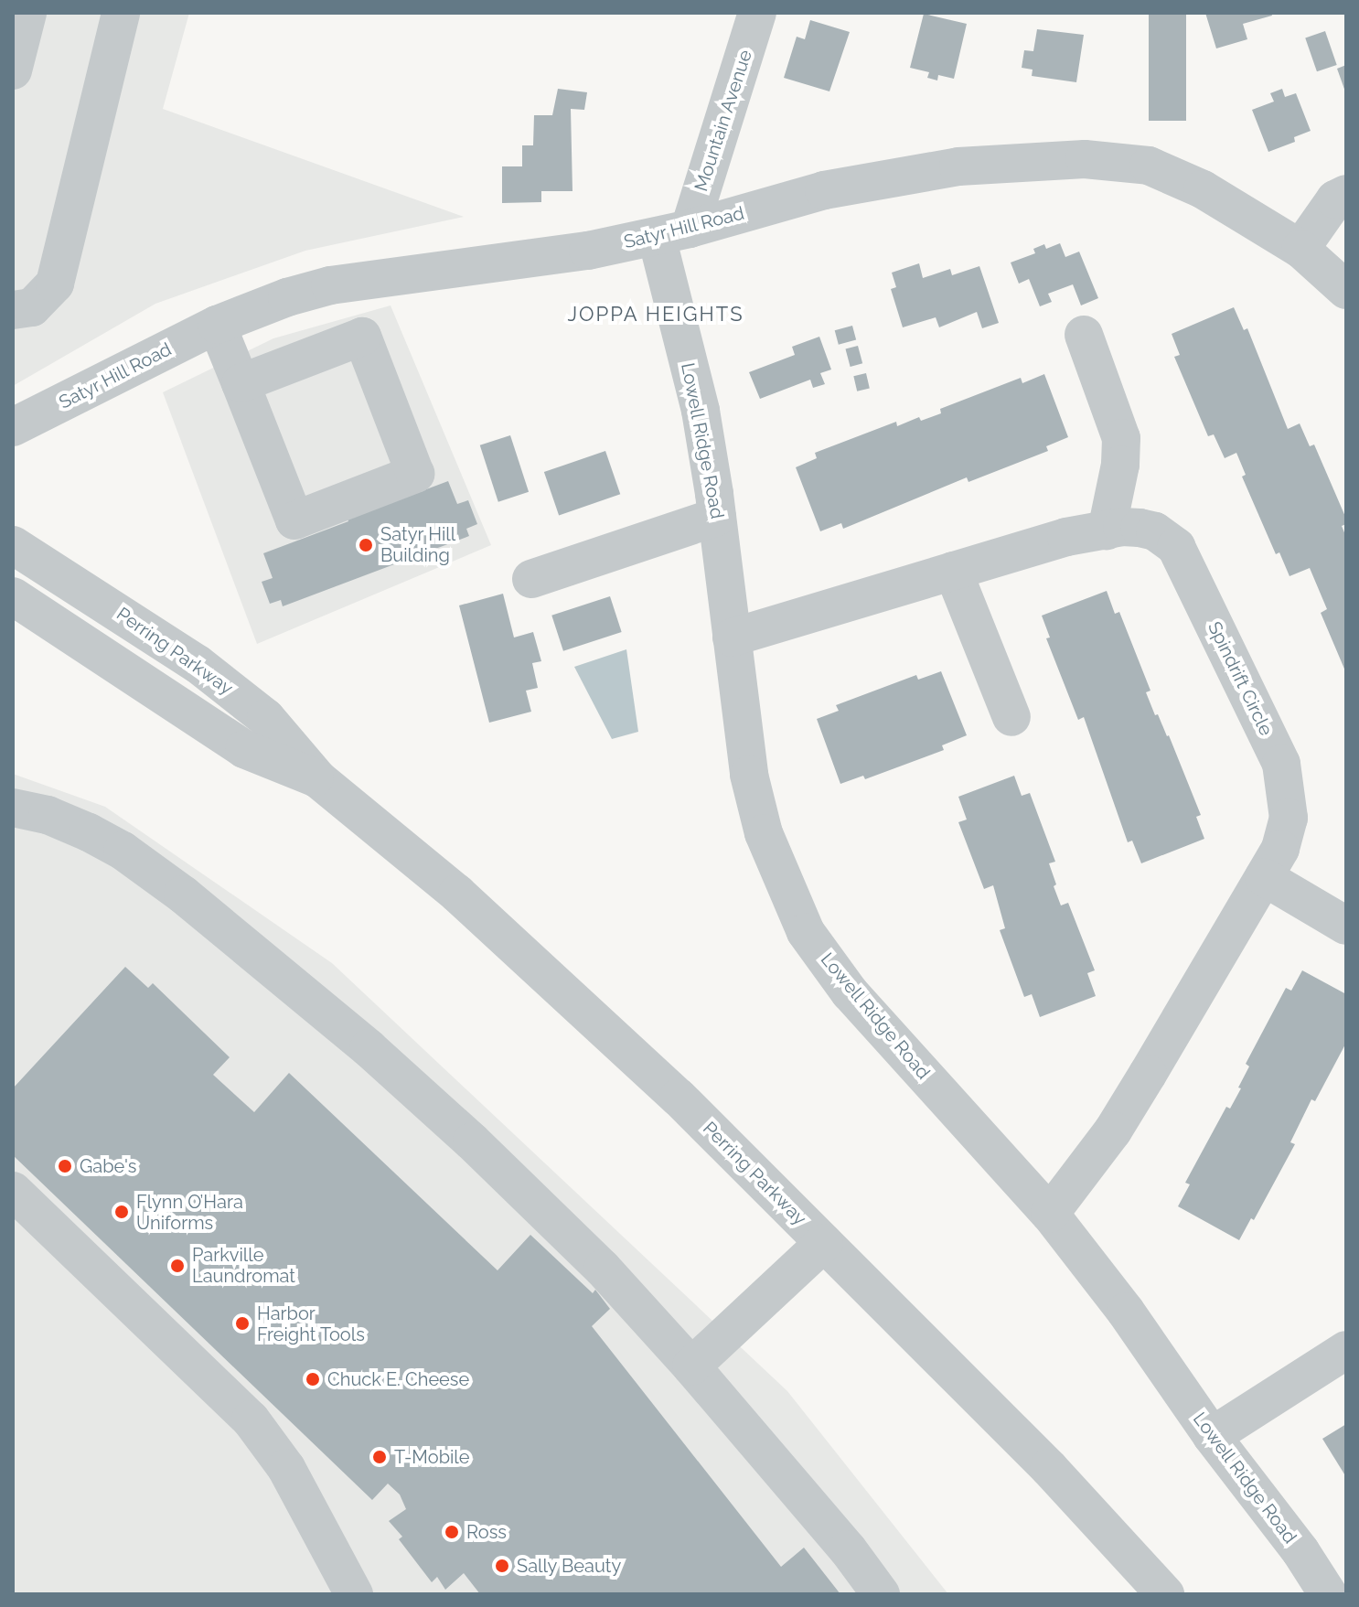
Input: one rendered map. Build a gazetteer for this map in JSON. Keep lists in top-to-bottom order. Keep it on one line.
{"streets":{"street":["Mountain Avenue","Satyr Hill Road","Lowell Ridge Road","Perring Parkway","Spindrift Circle"]},"crossings":[["Mountain Avenue","Satyr Hill Road"],["Mountain Avenue","Lowell Ridge Road"],["Satyr Hill Road","Lowell Ridge Road"],["Lowell Ridge Road","Spindrift Circle"]],"districts":["JOPPA HEIGHTS"],"places":["Satyr Hill Building","Gabe's","Flynn O’Hara Uniforms","Parkville Laundromat","Harbor Freight Tools","Chuck E. Cheese","T-Mobile","Ross","Sally Beauty"]}
